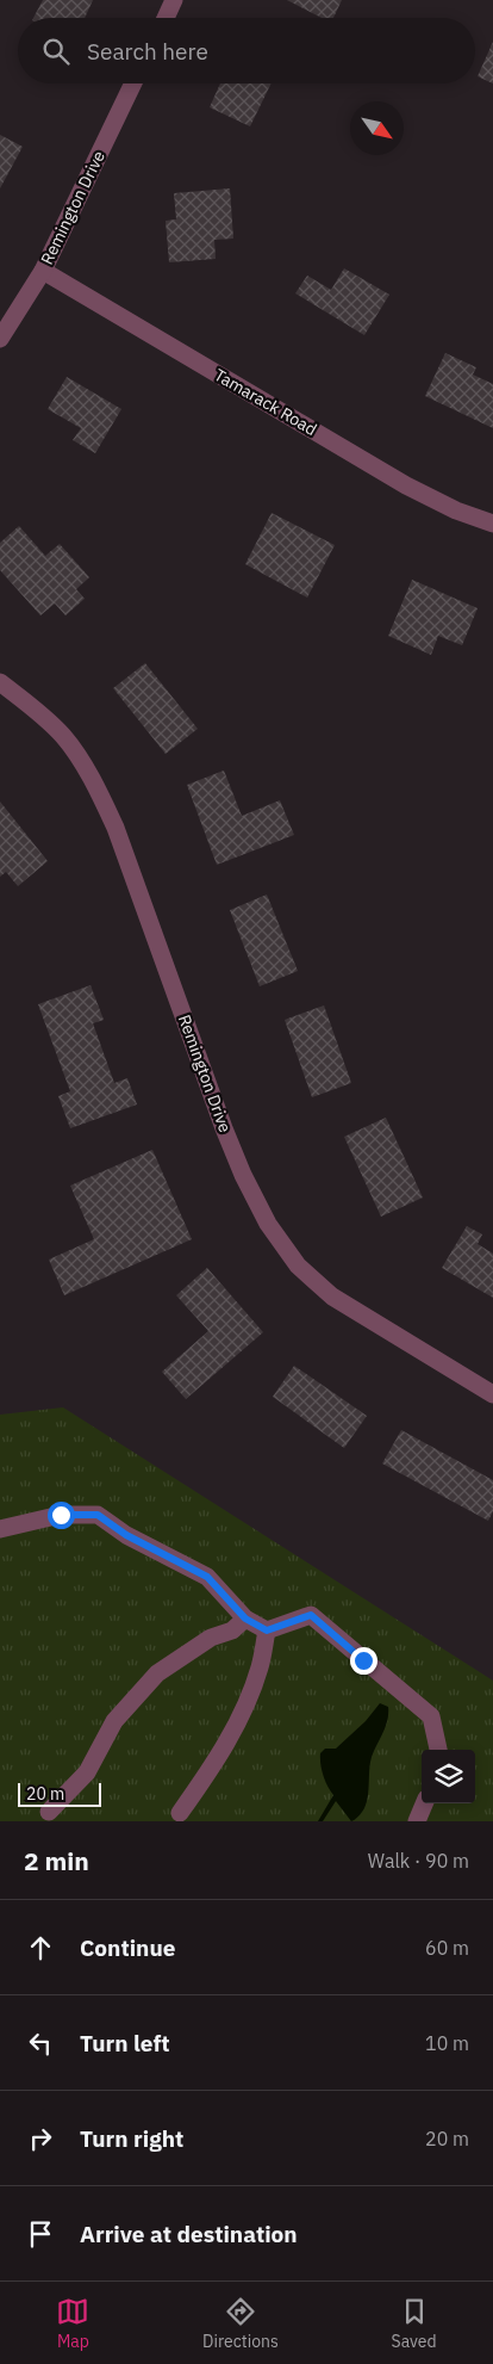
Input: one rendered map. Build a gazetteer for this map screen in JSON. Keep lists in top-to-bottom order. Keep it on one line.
{"streets":{"street":["Remington Drive","Tamarack Road"]},"crossings":[["Remington Drive","Tamarack Road"]],"scale_bar":"20 m","north":"bottom right","page":{"search":"Search here","scale":"20 m","heading":["2 min","Walk · 90 m"],"list":[["Continue","60 m"],["Turn left","10 m"],["Turn right","20 m"],"Arrive at destination"],"nav":["Map","Directions","Saved"]}}
